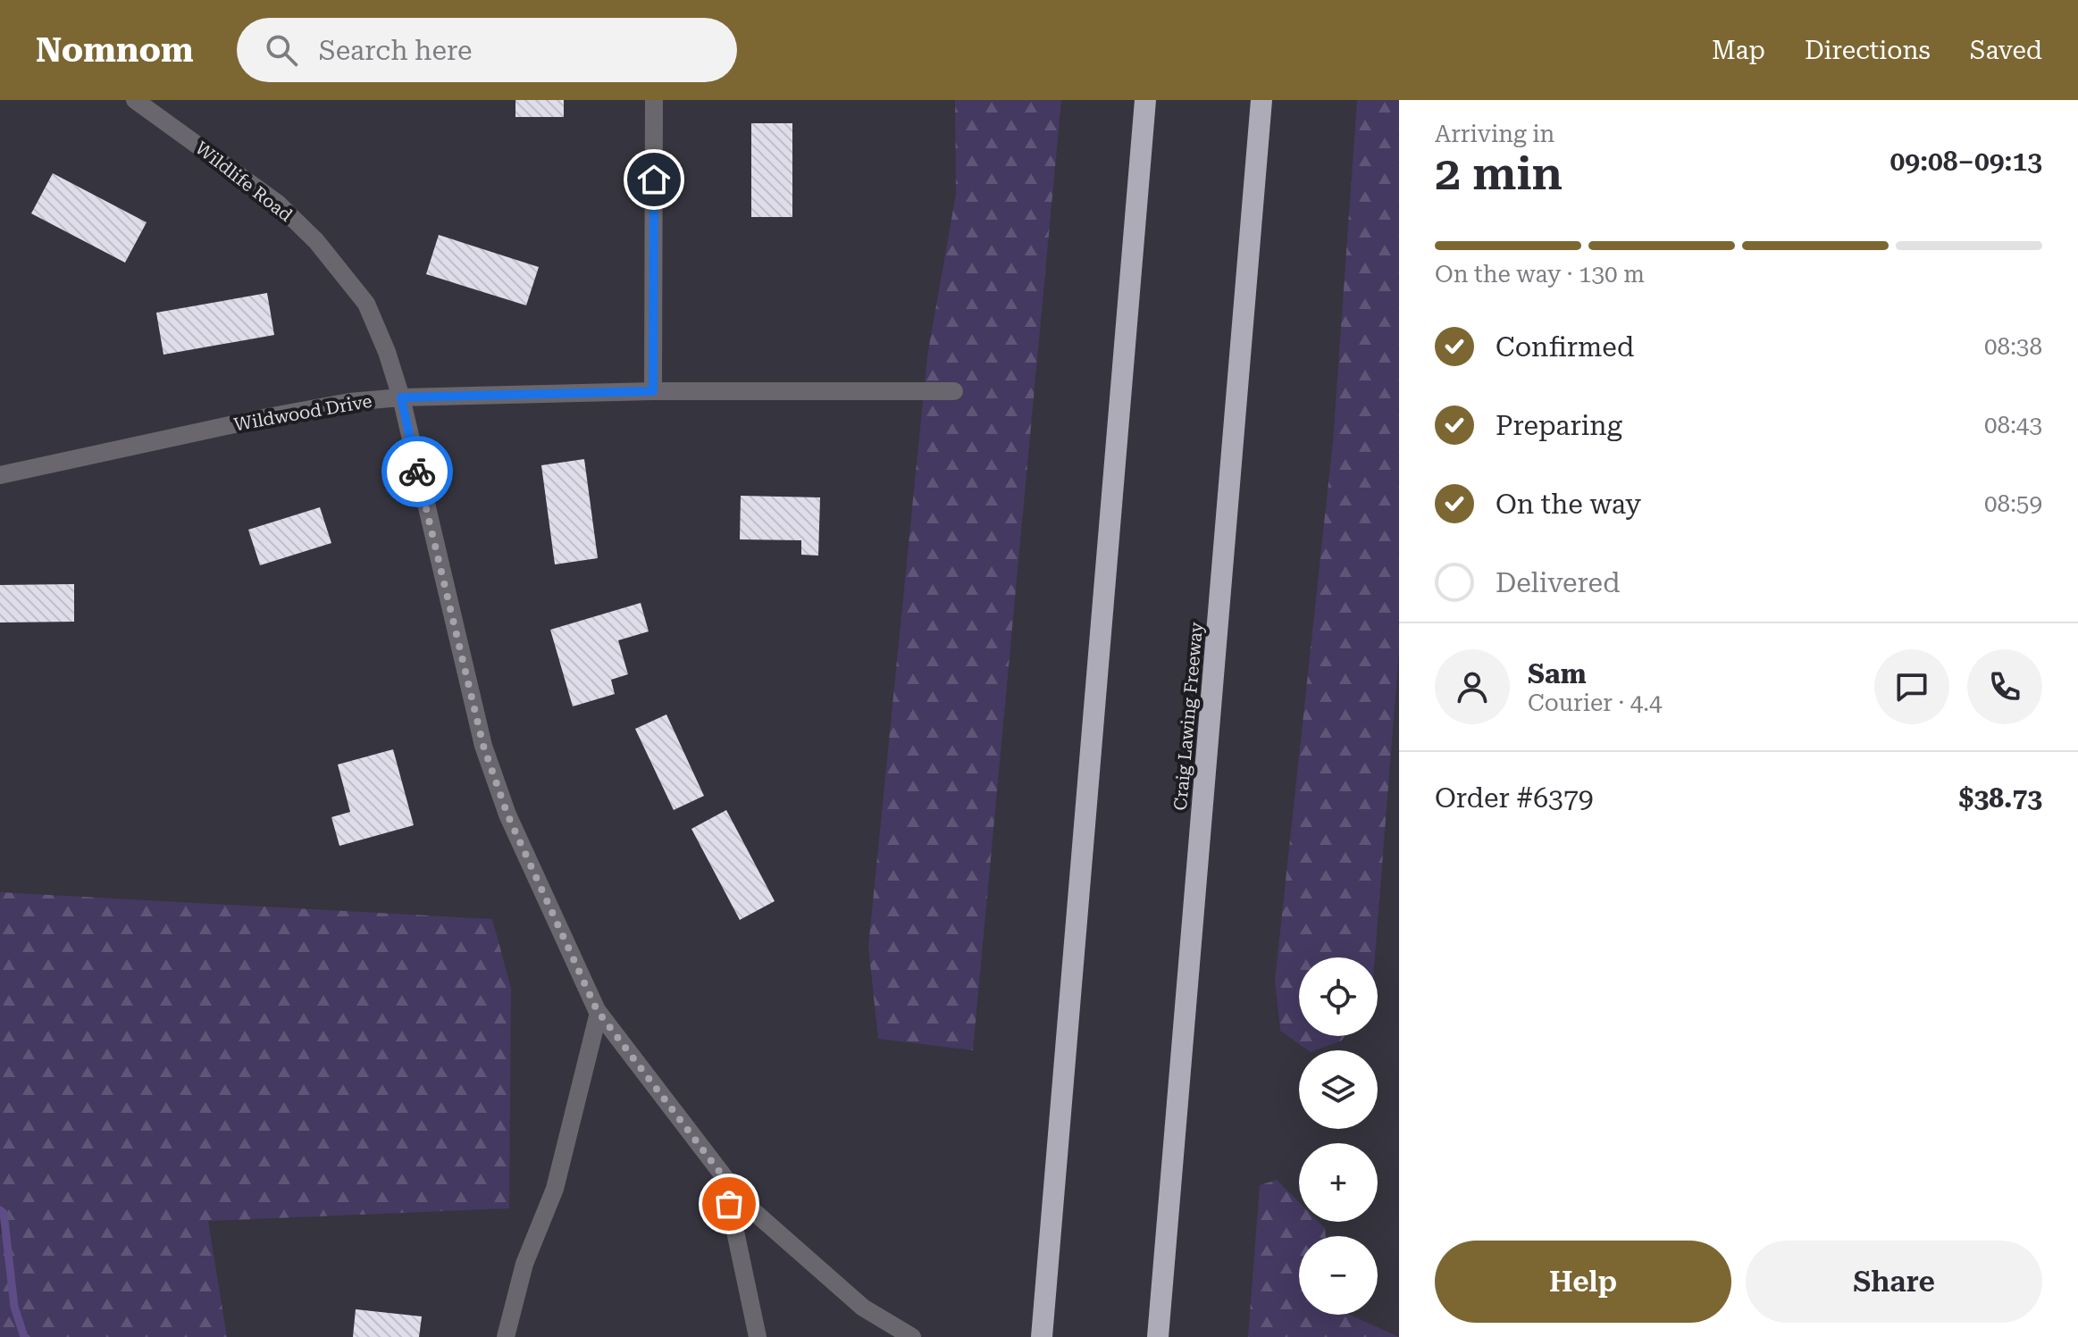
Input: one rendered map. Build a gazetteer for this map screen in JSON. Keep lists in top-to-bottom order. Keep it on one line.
{"streets":{"highway":["Craig Lawing Freeway"],"street":["Wildlife Road","Wildwood Drive"]},"crossings":[["Wildlife Road","Wildwood Drive"]],"page":{"header":"Nomnom","search":"Search here","nav":["Map","Directions","Saved"],"heading":["2 min","Arriving in","09:08–09:13"],"panel":["Sam","Courier · 4.4","Order #6379","$38.73"],"bar":"On the way · 130 m","list":[["Confirmed","08:38"],["Preparing","08:43"],["On the way","08:59"],"Delivered"],"map_buttons":["+","−"],"buttons":["Help","Share"]}}
